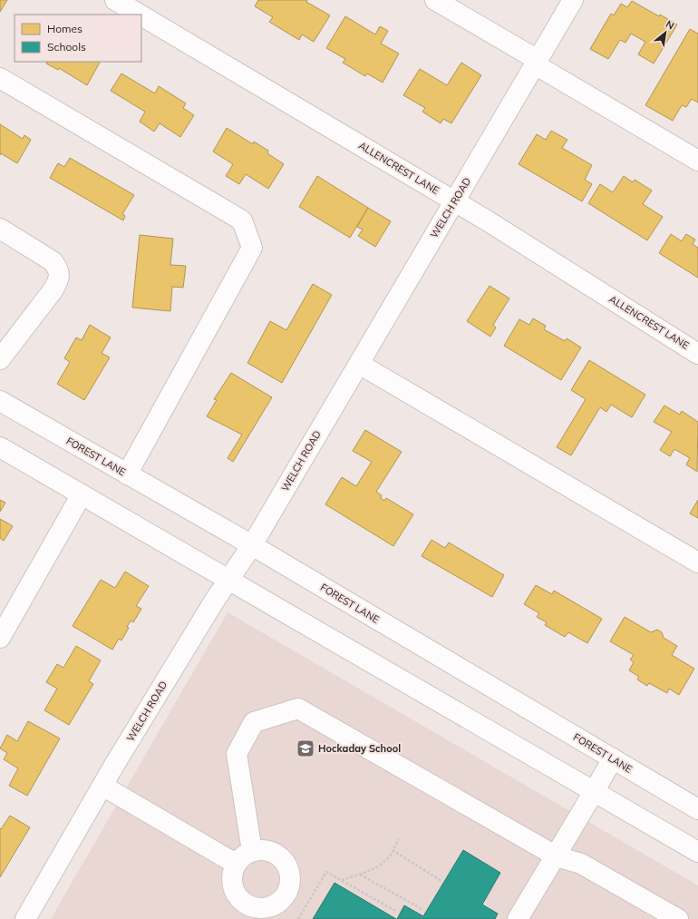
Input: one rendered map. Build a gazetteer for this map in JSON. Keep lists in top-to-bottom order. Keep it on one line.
{"streets":{"street":["ALLENCREST LANE","WELCH ROAD","FOREST LANE"]},"crossings":[["ALLENCREST LANE","WELCH ROAD"],["WELCH ROAD","FOREST LANE"]],"places":{"school or university":["Hockaday School"]},"legend":["Homes","Schools"],"north":"top right"}
